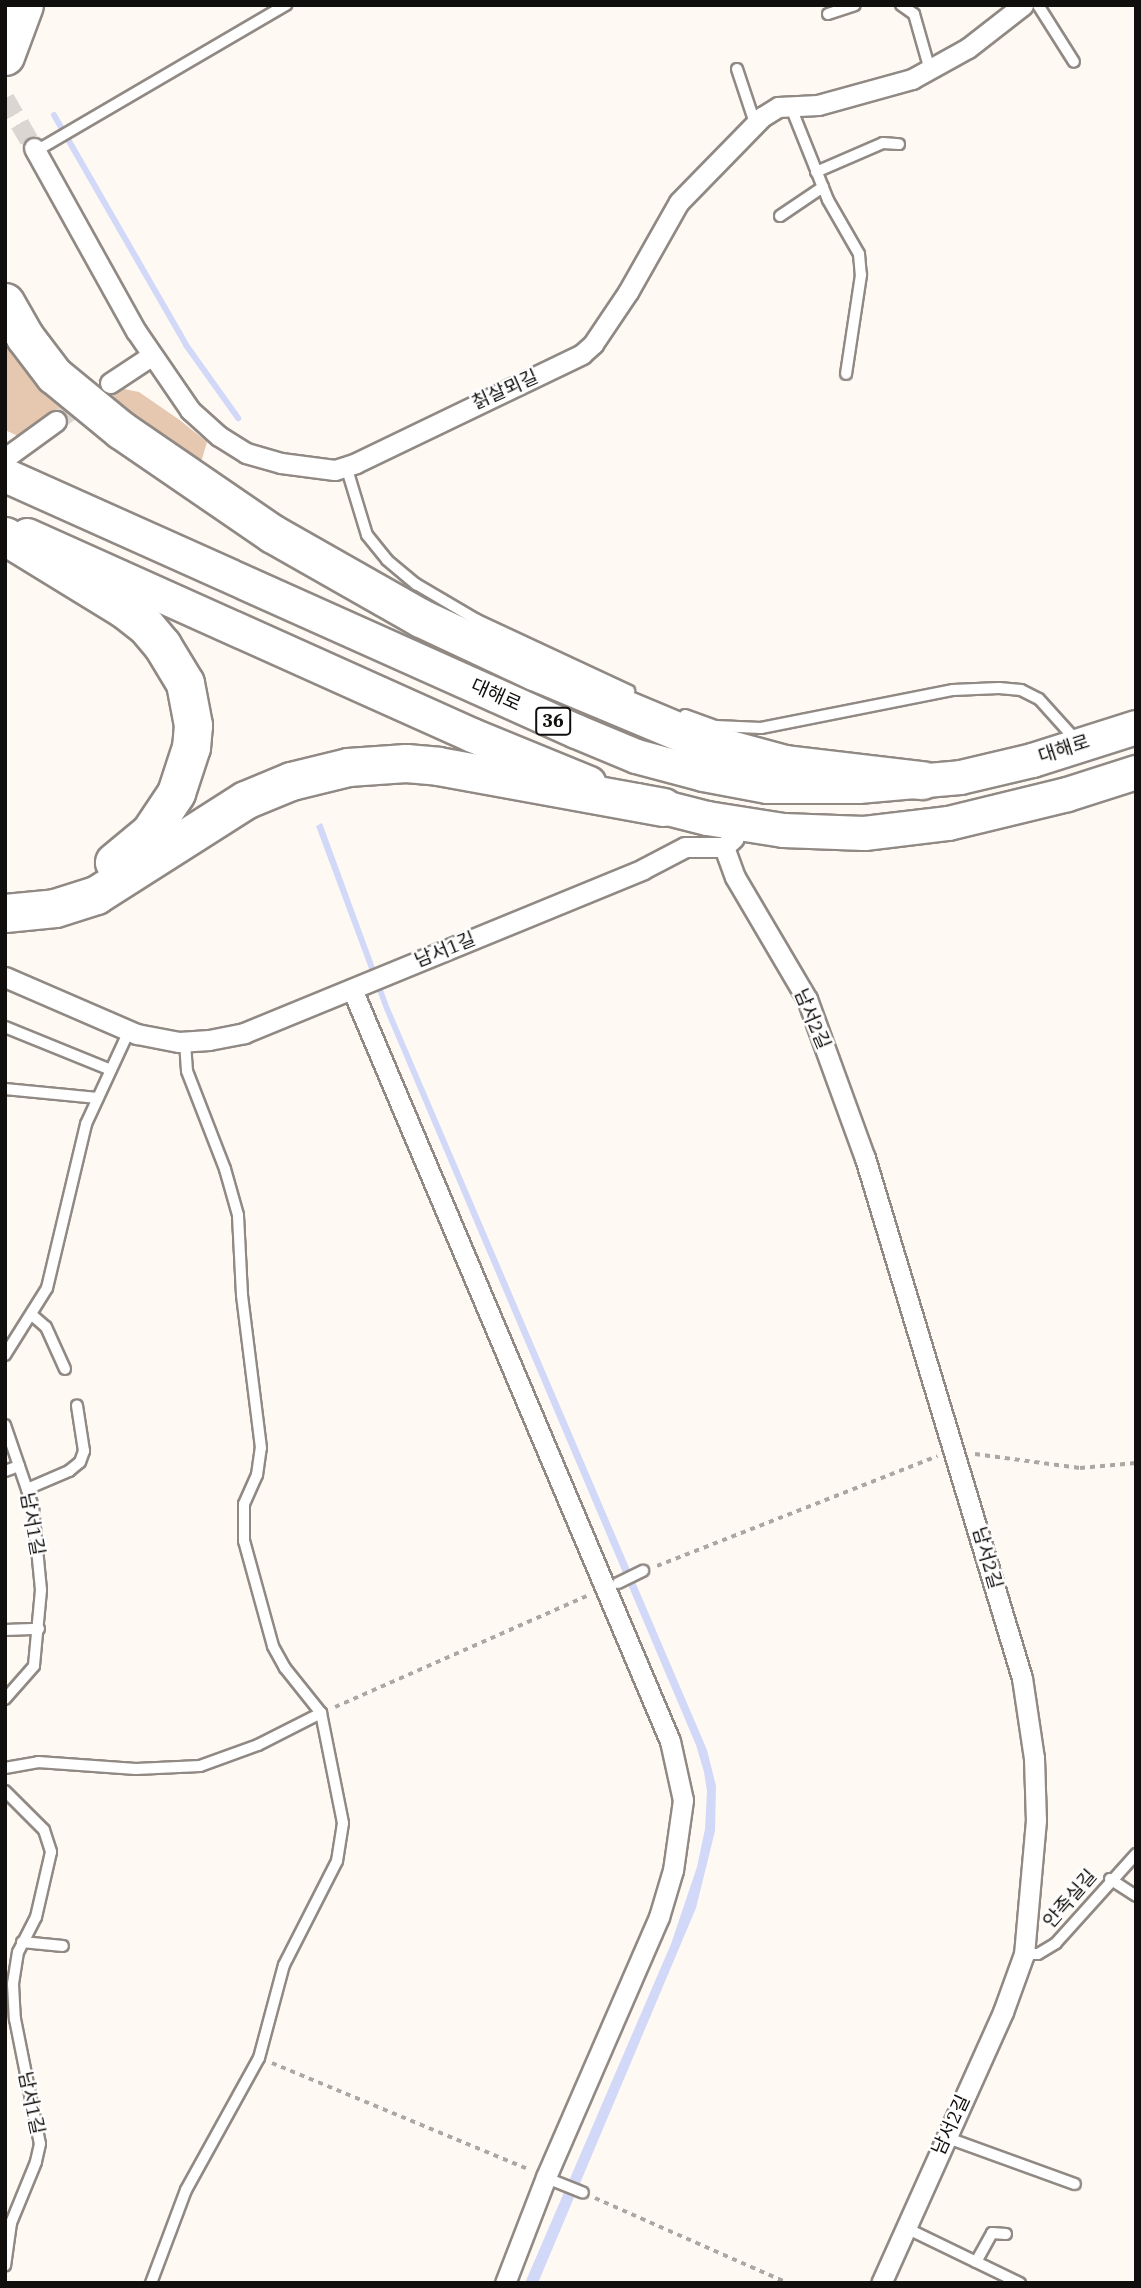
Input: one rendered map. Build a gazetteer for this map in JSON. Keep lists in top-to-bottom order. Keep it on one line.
{"streets":{"highway":["대해로","36"],"street":["칡살뫼길","남서1길","남서2길"],"lane":["안족실길"]},"crossings":[["남서1길","남서2길"],["남서2길","안족실길"]]}
